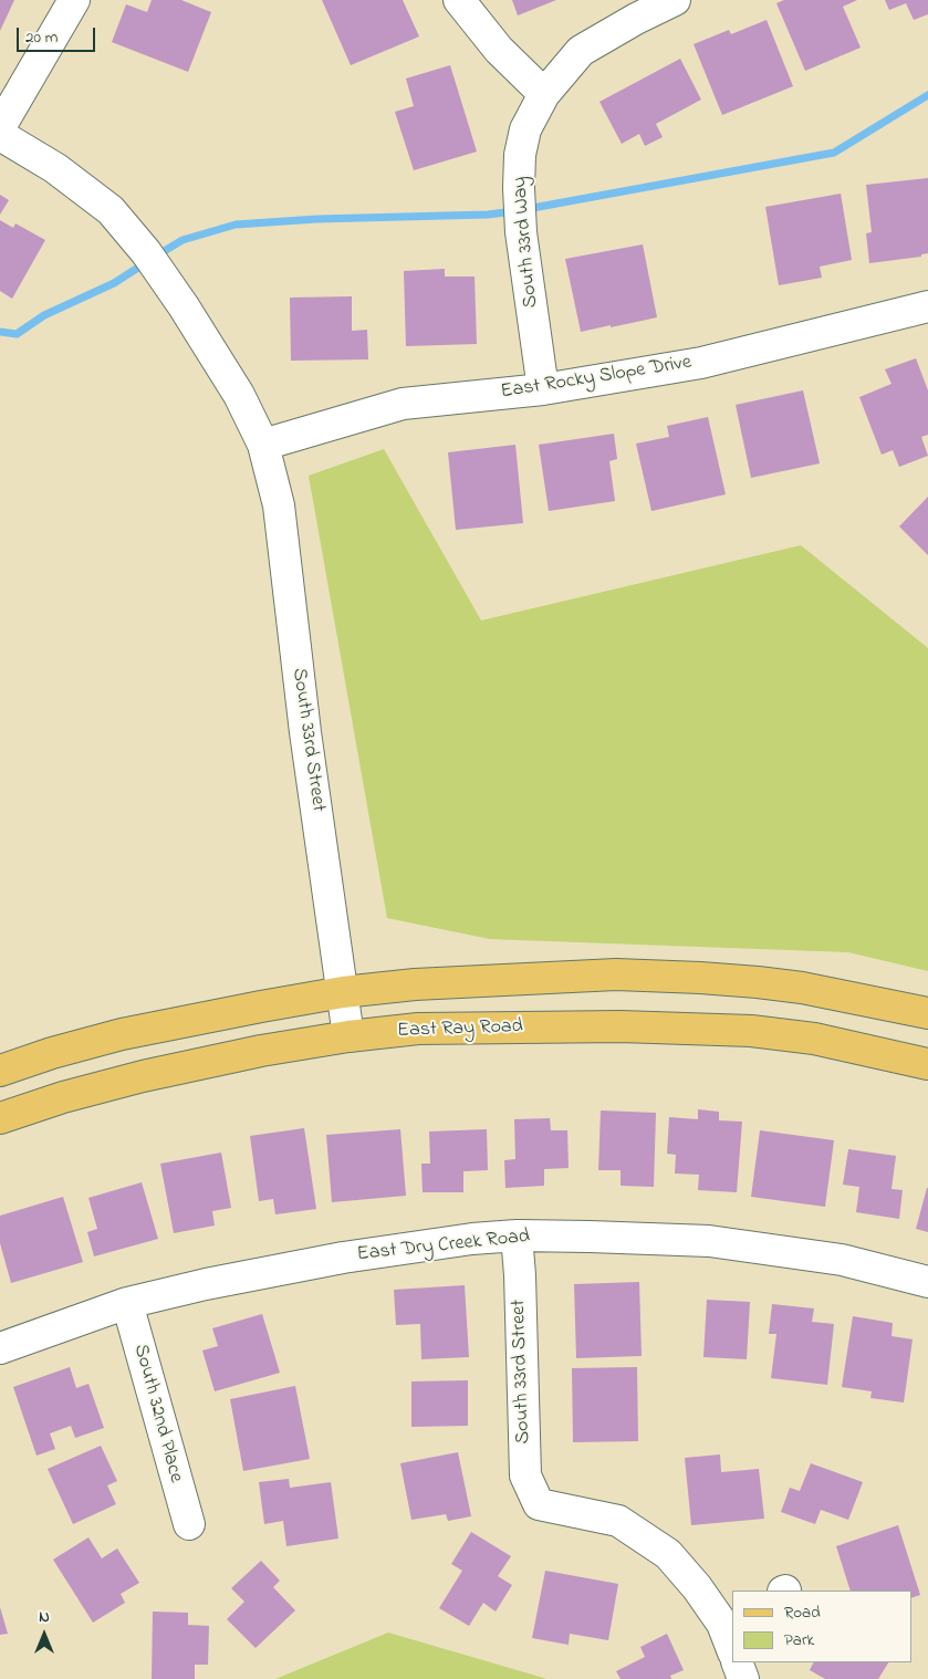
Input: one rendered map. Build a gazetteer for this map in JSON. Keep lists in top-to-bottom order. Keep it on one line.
{"streets":{"main road":["East Ray Road"],"street":["South 33rd Way","East Rocky Slope Drive","South 33rd Street","East Dry Creek Road","South 32nd Place"]},"crossings":[["South 33rd Way","East Rocky Slope Drive"],["East Rocky Slope Drive","South 33rd Street"],["South 33rd Street","East Ray Road"],["South 33rd Street","East Dry Creek Road"],["East Dry Creek Road","South 32nd Place"]],"legend":["Road","Park"],"scale_bar":"20 m","north":"top"}
